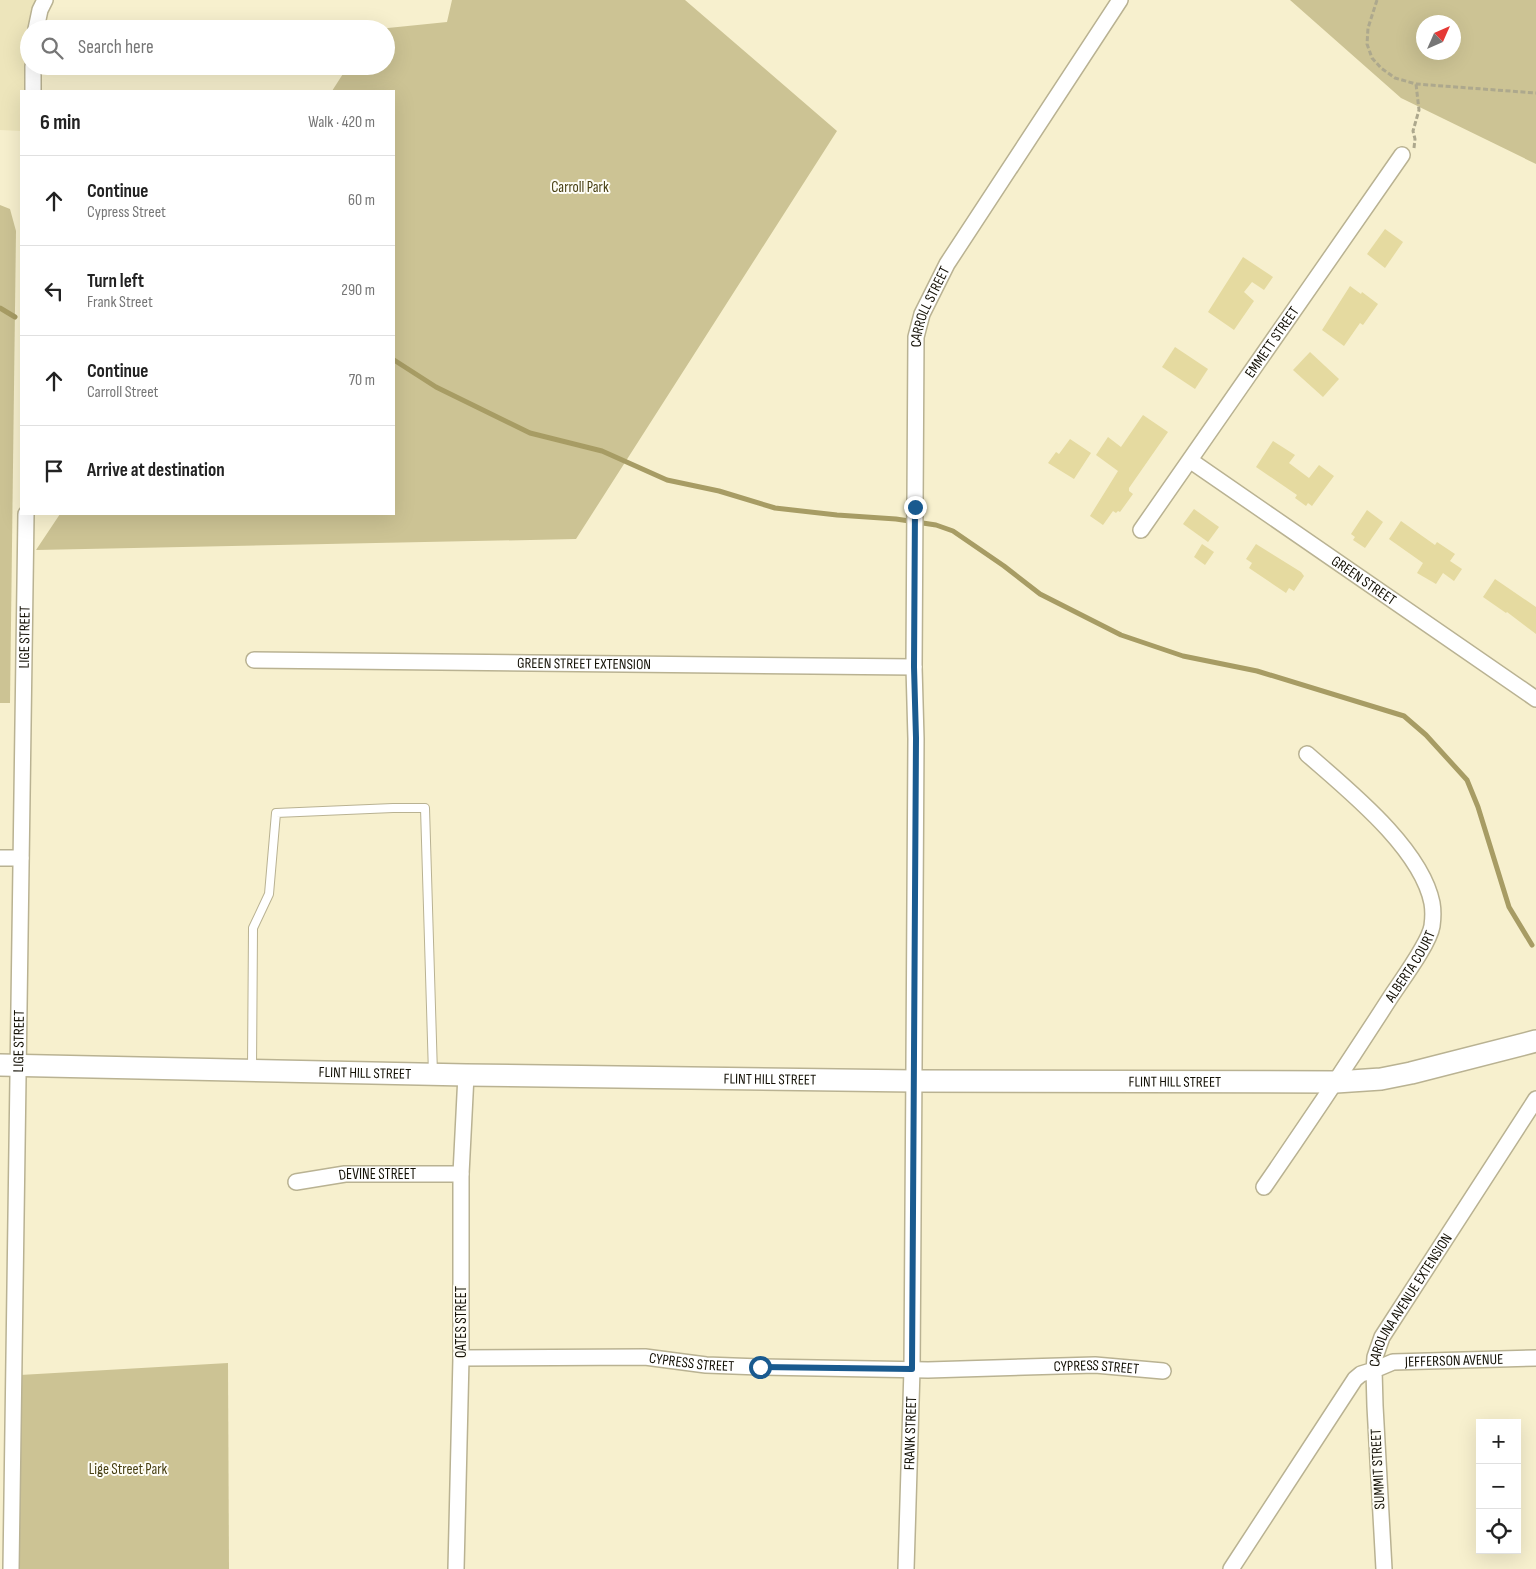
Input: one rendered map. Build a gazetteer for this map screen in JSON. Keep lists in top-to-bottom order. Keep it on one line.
{"streets":{"street":["CARROLL STREET","EMMETT STREET","GREEN STREET","LIGE STREET","GREEN STREET EXTENSION","ALBERTA COURT","FLINT HILL STREET","DEVINE STREET","CAROLINA AVENUE EXTENSION","OATES STREET","JEFFERSON AVENUE","CYPRESS STREET","FRANK STREET","SUMMIT STREET"]},"crossings":[["CARROLL STREET","GREEN STREET EXTENSION"],["CARROLL STREET","FRANK STREET"],["EMMETT STREET","GREEN STREET"],["LIGE STREET","FLINT HILL STREET"],["GREEN STREET EXTENSION","FRANK STREET"],["ALBERTA COURT","FLINT HILL STREET"],["FLINT HILL STREET","OATES STREET"],["FLINT HILL STREET","FRANK STREET"],["DEVINE STREET","OATES STREET"],["CAROLINA AVENUE EXTENSION","JEFFERSON AVENUE"],["CAROLINA AVENUE EXTENSION","SUMMIT STREET"],["OATES STREET","CYPRESS STREET"],["JEFFERSON AVENUE","SUMMIT STREET"],["CYPRESS STREET","FRANK STREET"]],"parks":["Carroll Park","Lige Street Park"],"north":"top right","page":{"search":"Search here","heading":["6 min","Walk · 420 m"],"list":[["Continue","Cypress Street","60 m"],["Turn left","Frank Street","290 m"],["Continue","Carroll Street","70 m"],"Arrive at destination"],"map_buttons":["+","−"]}}
